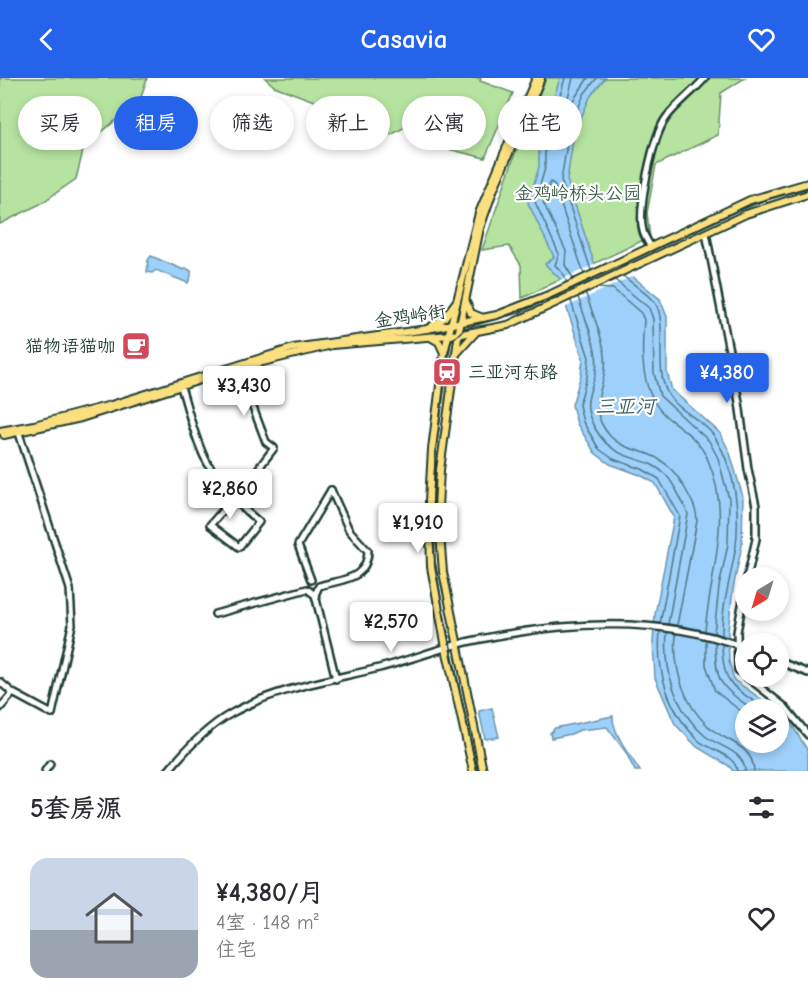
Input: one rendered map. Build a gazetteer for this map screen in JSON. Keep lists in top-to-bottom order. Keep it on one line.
{"streets":{"main road":["金鸡岭街"]},"water":["三亚河"],"parks":["金鸡岭桥头公园"],"places":{"cafe":["猫物语猫咖"],"station":["三亚河东路"]},"north":"bottom left","page":{"header":"Casavia","chip":["买房","租房","筛选","新上","公寓","住宅"],"price":["¥4,380","¥3,430","¥2,860","¥1,910","¥2,570"],"heading":"5套房源","list":[{"name":"¥4,380/月","note":"4室 · 148 m² · 住宅"}]}}
